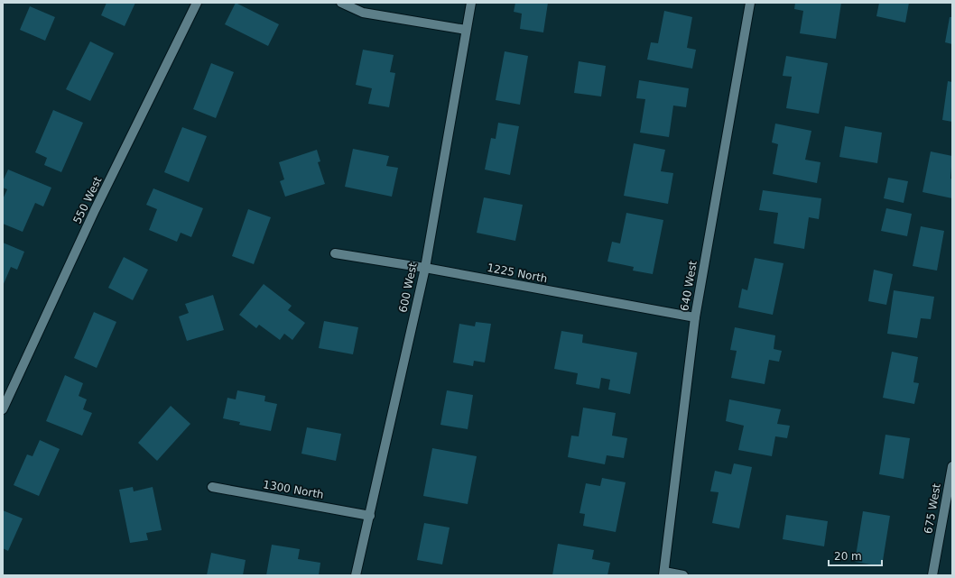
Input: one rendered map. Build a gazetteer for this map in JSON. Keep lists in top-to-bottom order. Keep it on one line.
{"streets":{"street":["550 West","1225 North","640 West","600 West","1300 North","675 West"]},"crossings":[["1225 North","640 West"],["1225 North","600 West"],["600 West","1300 North"]],"scale_bar":"20 m"}
